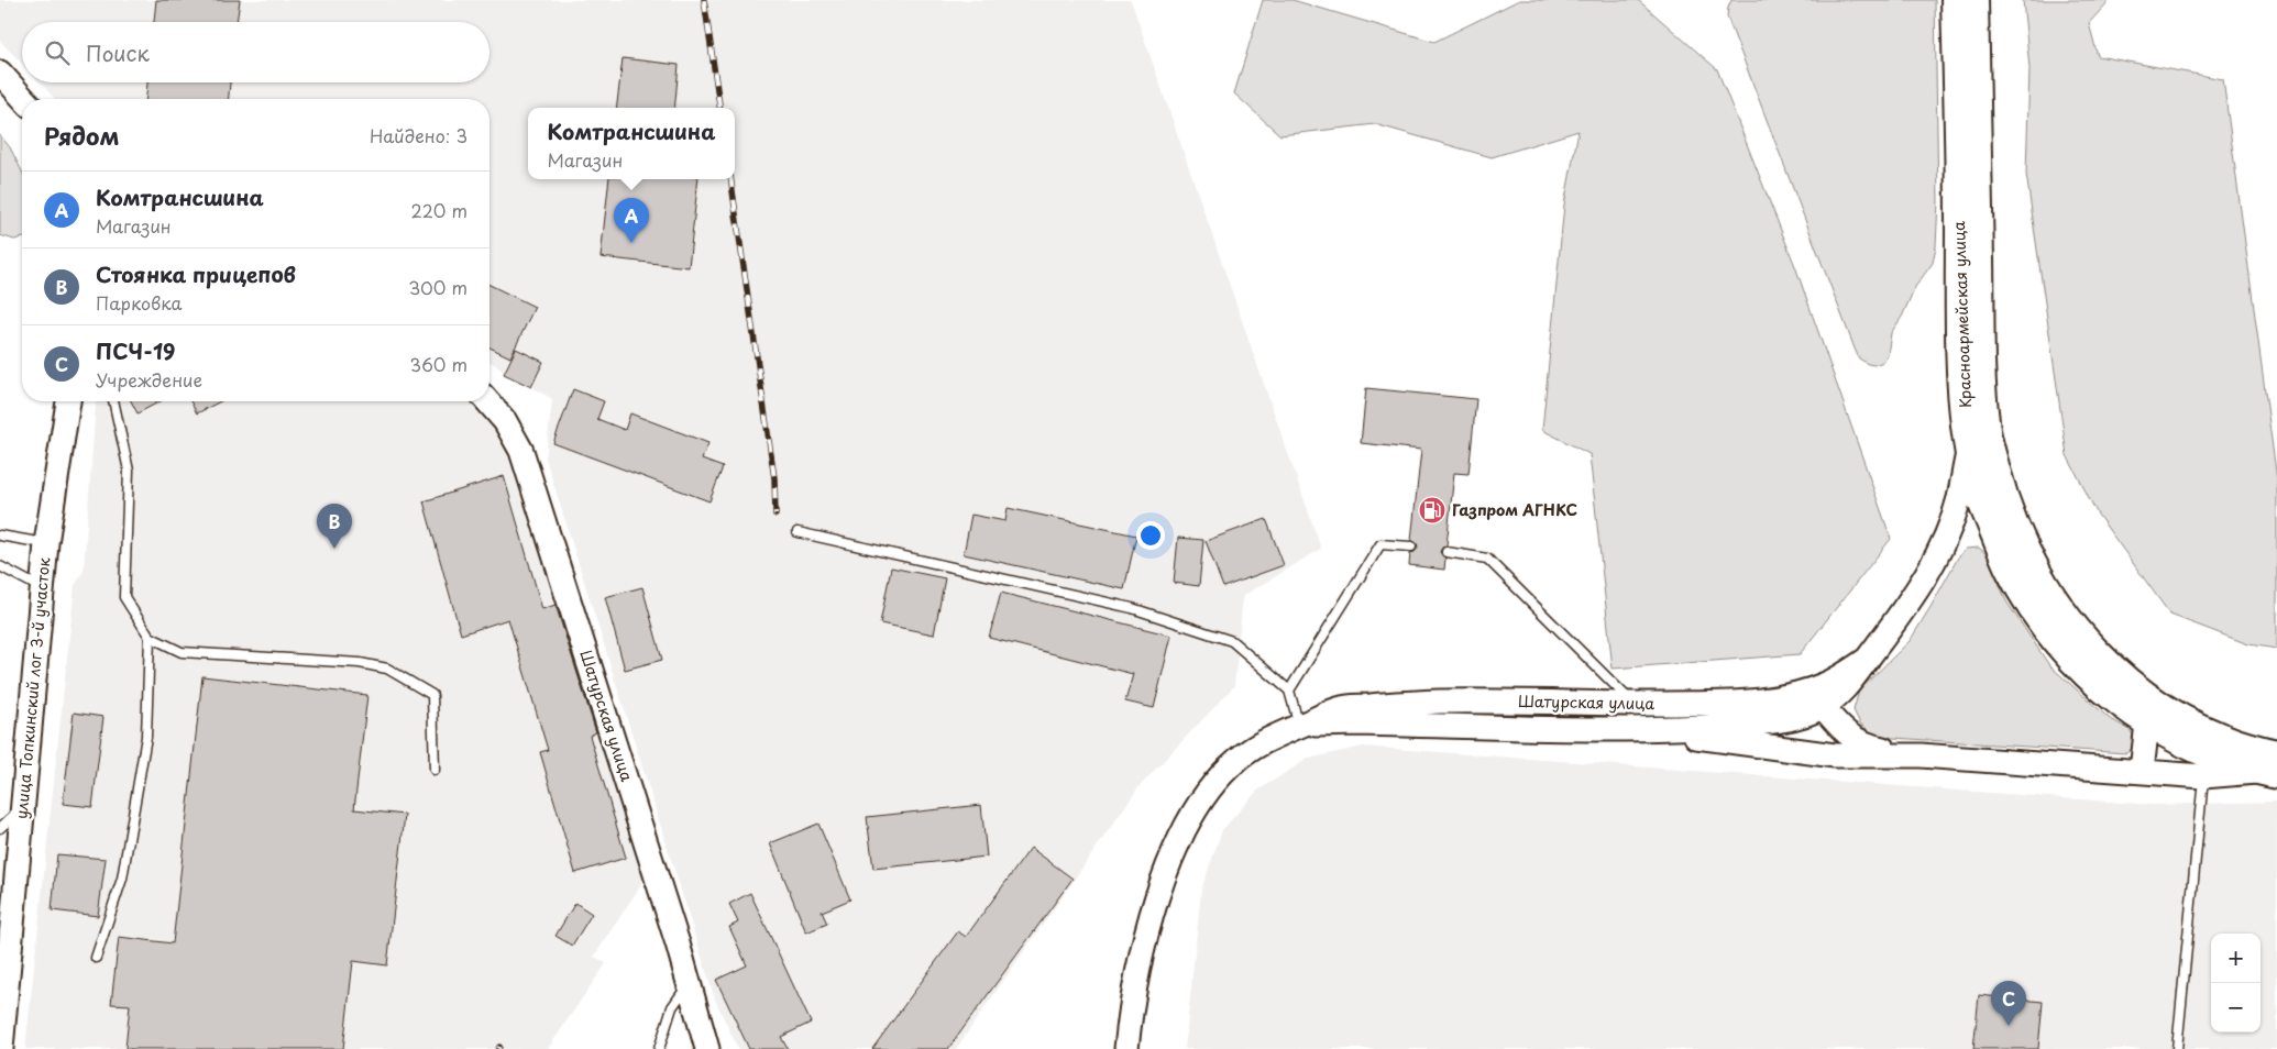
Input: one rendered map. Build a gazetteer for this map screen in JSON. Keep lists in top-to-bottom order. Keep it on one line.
{"streets":{"main road":["Красноармейская улица","улица Топкинский лог 3-й участок","Шатурская улица"]},"places":{"fuel station":["Газпром АГНКС"]},"page":{"search":"Поиск","heading":["Рядом","Найдено: 3"],"popup":["Комтрансшина","Магазин"],"list":[{"mark":"A","name":"Комтрансшина","note":"Магазин","value":"220 m"},{"mark":"B","name":"Стоянка прицепов","note":"Парковка","value":"300 m"},{"mark":"C","name":"ПСЧ-19","note":"Учреждение","value":"360 m"}],"pins":["A","B","C"],"map_buttons":["+","−"]}}
